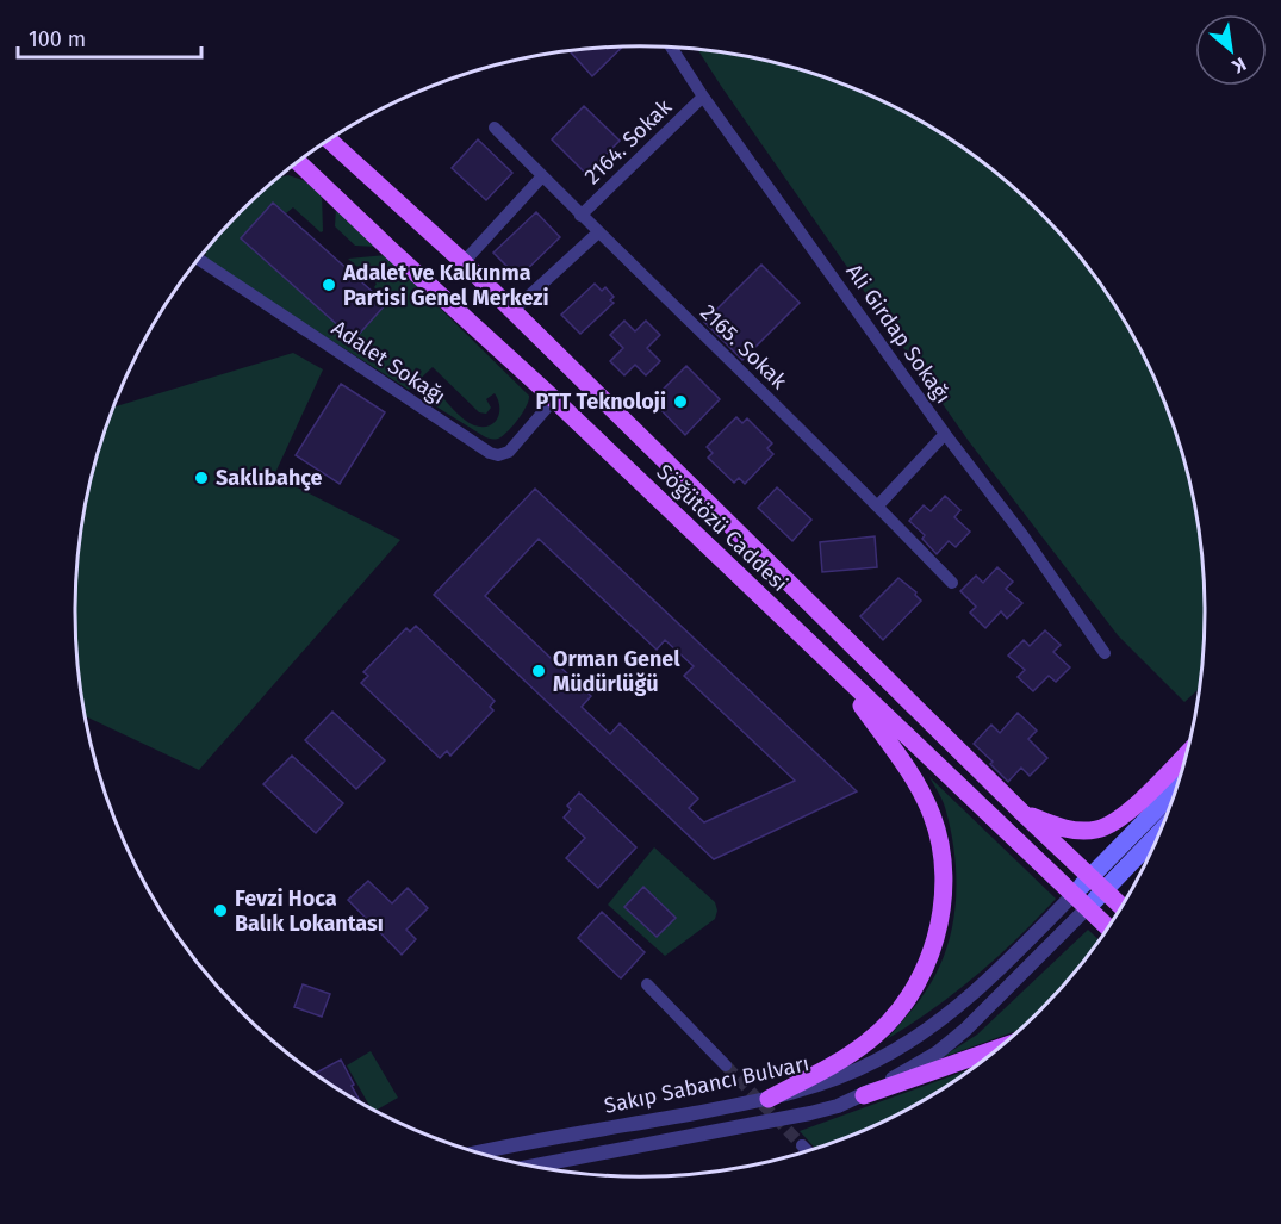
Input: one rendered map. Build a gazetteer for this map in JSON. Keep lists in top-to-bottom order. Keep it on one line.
{"streets":{"main road":["Söğütözü Caddesi","Sakıp Sabancı Bulvarı"],"street":["2164. Sokak","Ali Girdap Sokağı","2165. Sokak","Adalet Sokağı"]},"crossings":[["2164. Sokak","Ali Girdap Sokağı"],["2164. Sokak","2165. Sokak"],["Adalet Sokağı","Söğütözü Caddesi"]],"places":["Adalet ve Kalkınma Partisi Genel Merkezi","PTT Teknoloji","Saklıbahçe","Orman Genel Müdürlüğü","Fevzi Hoca Balık Lokantası"],"scale_bar":"100 m","north":"bottom right"}
